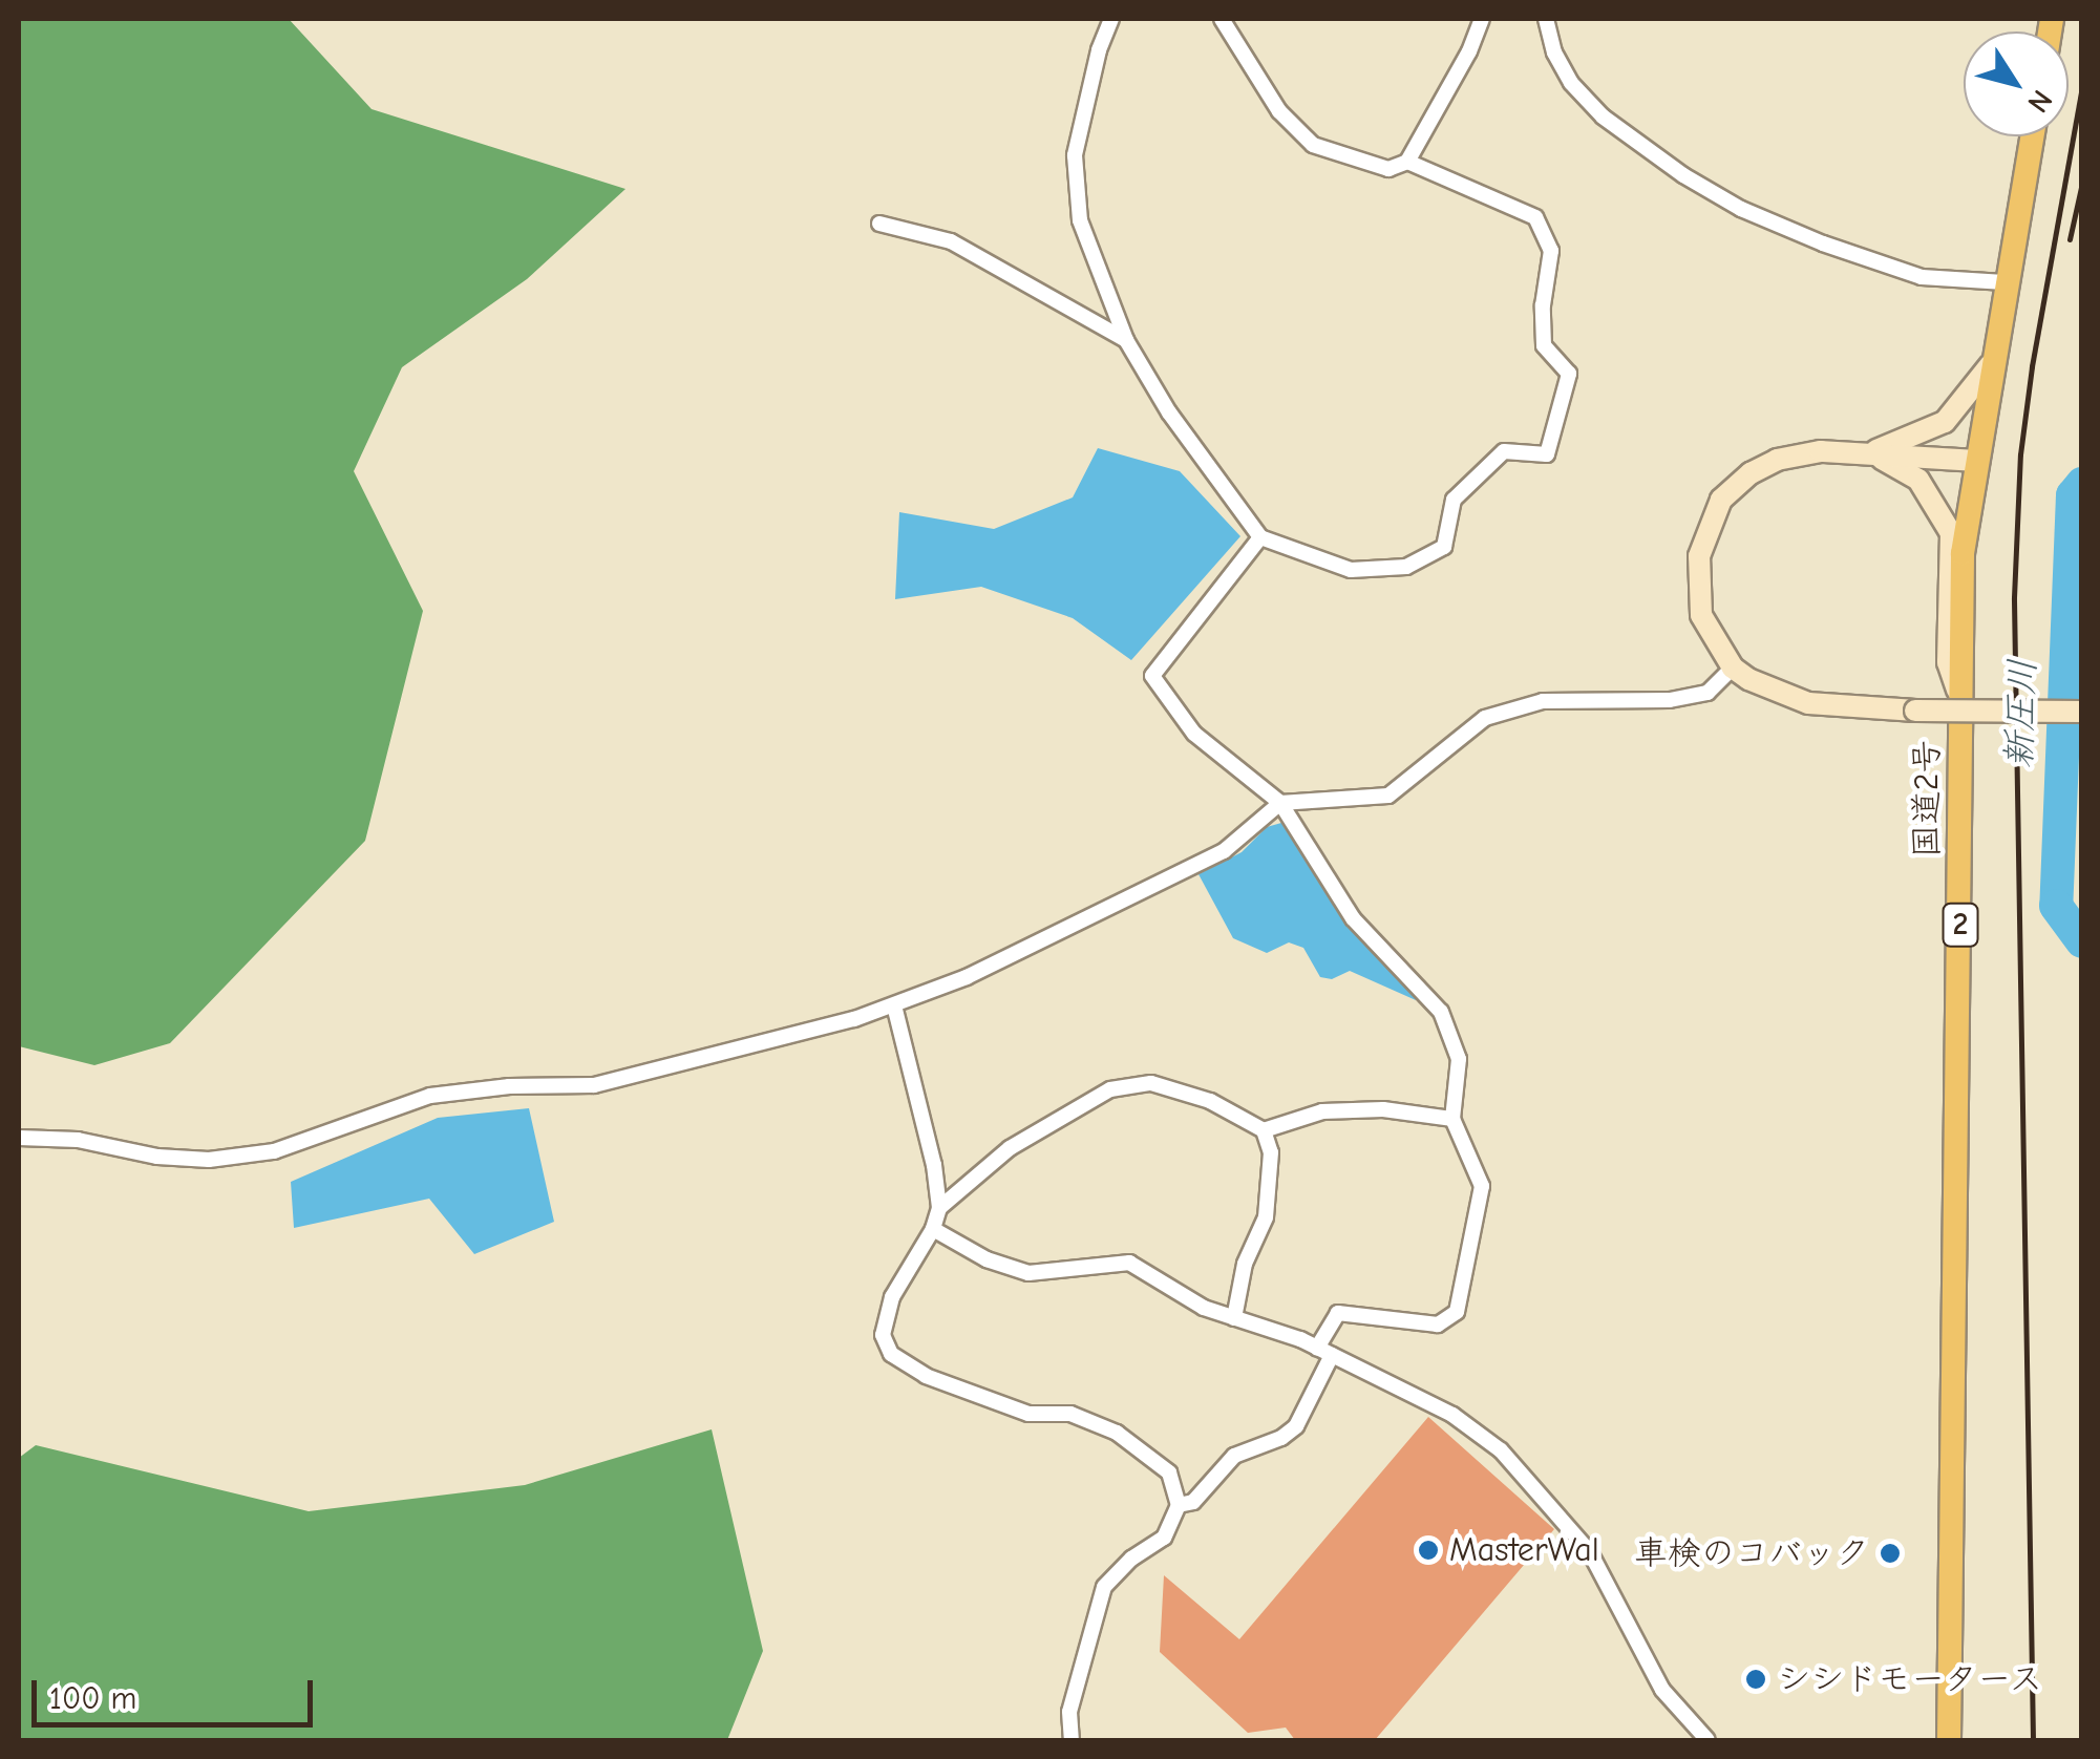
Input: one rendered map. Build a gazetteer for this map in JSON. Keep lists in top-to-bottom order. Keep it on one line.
{"streets":{"highway":["国道2号","2"]},"water":["新圧川"],"places":["MasterWal","車検のコバック","シシドモータース"],"scale_bar":"100 m","north":"bottom right"}
